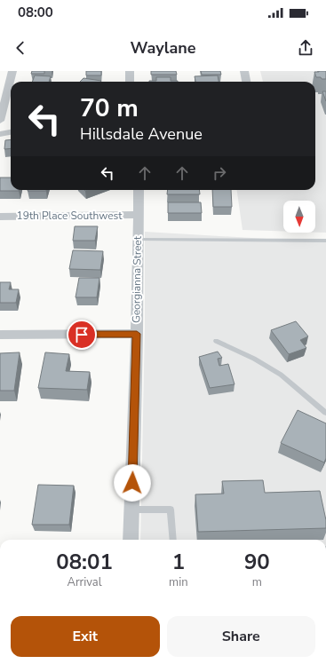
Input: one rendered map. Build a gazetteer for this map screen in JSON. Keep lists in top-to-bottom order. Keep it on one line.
{"streets":{"street":["19th Place Southwest","Georgianna Street"]},"crossings":[["19th Place Southwest","Georgianna Street"]],"north":"bottom","page":{"status":"08:00","header":"Waylane","turn":["70 m","Hillsdale Avenue"],"eta":["08:01","Arrival","1","min","90","m"],"buttons":["Exit","Share"]}}
